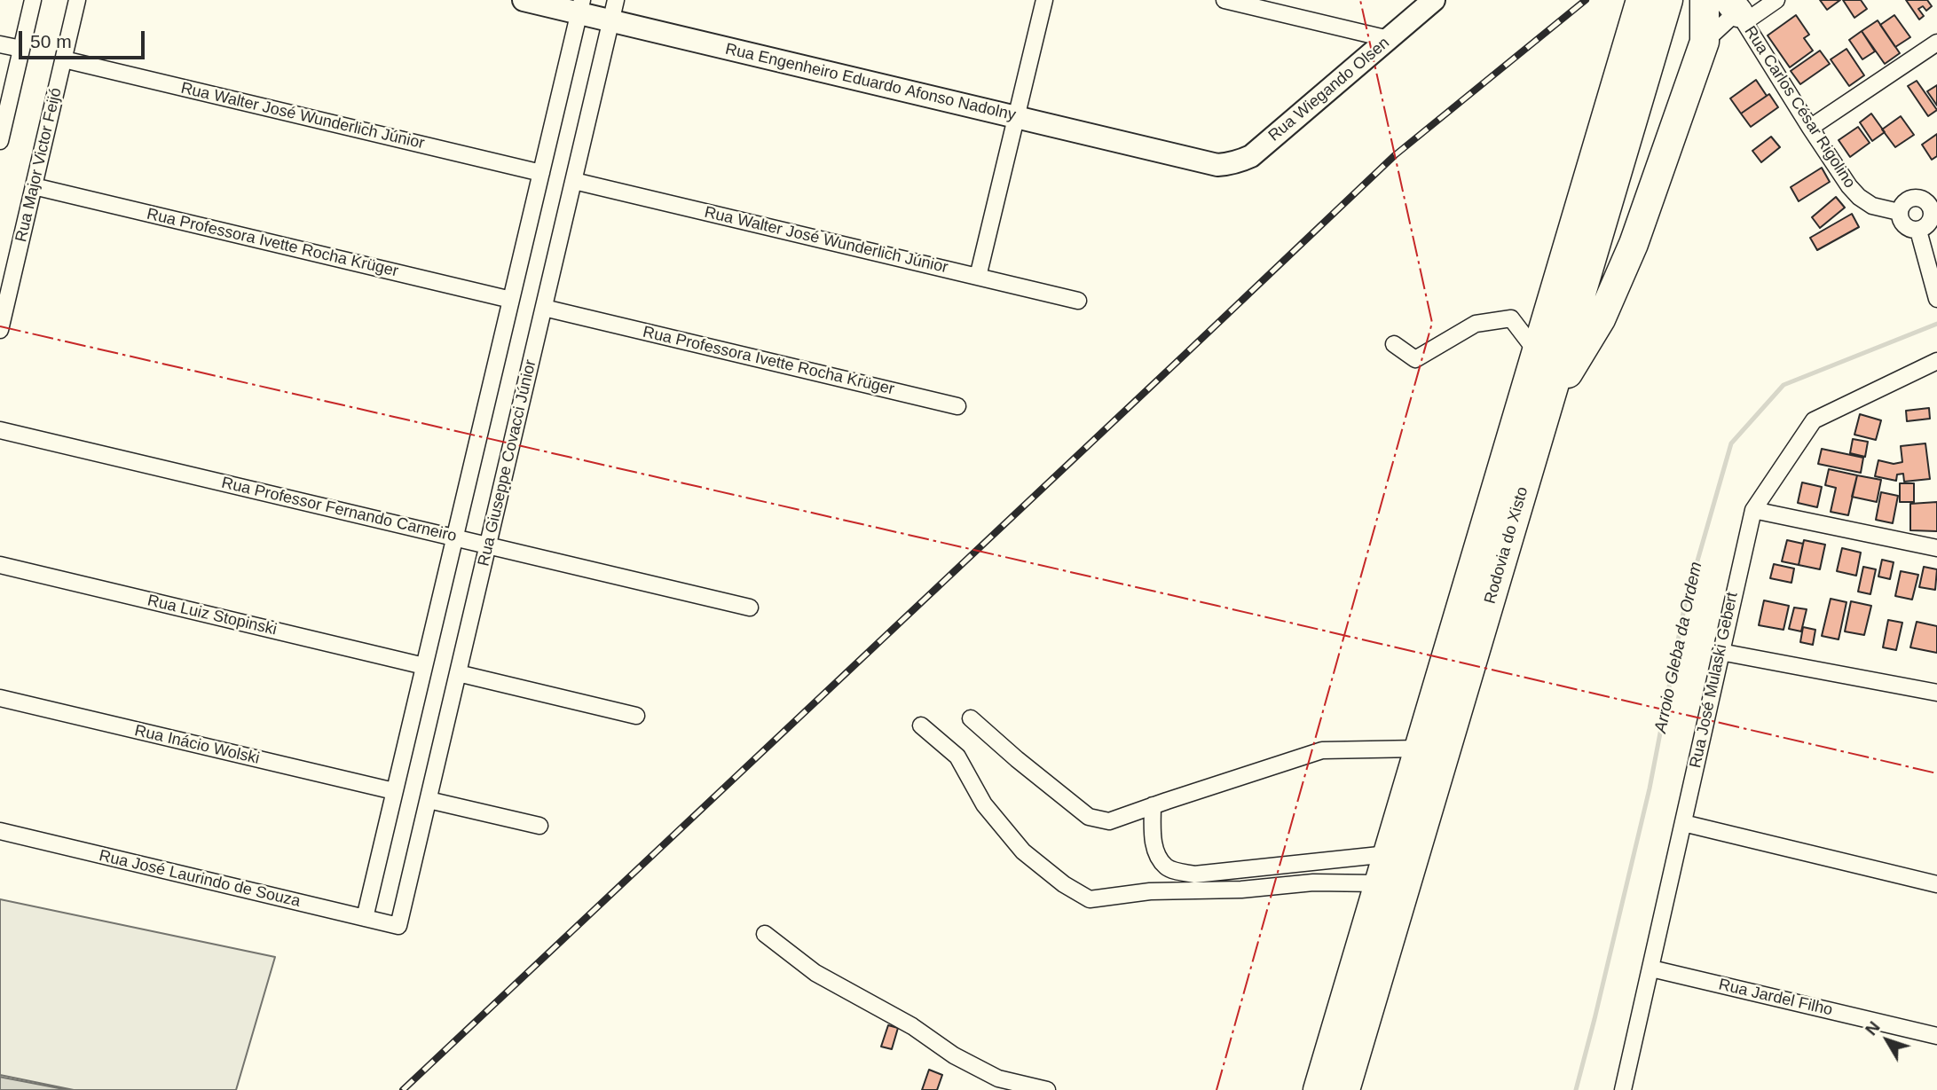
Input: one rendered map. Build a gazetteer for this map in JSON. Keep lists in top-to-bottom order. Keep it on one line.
{"streets":{"highway":["Rodovia do Xisto"],"street":["Rua Engenheiro Eduardo Afonso Nadolny","Rua Wiegando Olsen","Rua Carlos César Rigolino","Rua Walter José Wunderlich Júnior","Rua Major Victor Feijó","Rua Professora Ivette Rocha Krüger","Rua Giuseppe Covacci Júnior","Rua Professor Fernando Carneiro","Rua Luiz Stopinski","Rua José Mulaski Gebert","Rua Inácio Wolski","Rua José Laurindo de Souza","Rua Jardel Filho"]},"crossings":[["Rua Engenheiro Eduardo Afonso Nadolny","Rua Wiegando Olsen"],["Rua Engenheiro Eduardo Afonso Nadolny","Rua Giuseppe Covacci Júnior"],["Rua Walter José Wunderlich Júnior","Rua Major Victor Feijó"],["Rua Walter José Wunderlich Júnior","Rua Giuseppe Covacci Júnior"],["Rua Major Victor Feijó","Rua Professora Ivette Rocha Krüger"],["Rua Professora Ivette Rocha Krüger","Rua Giuseppe Covacci Júnior"],["Rua Giuseppe Covacci Júnior","Rua Professor Fernando Carneiro"],["Rua Giuseppe Covacci Júnior","Rua José Laurindo de Souza"],["Rua José Mulaski Gebert","Rua Jardel Filho"]],"water":["Arroio Gleba da Ordem"],"scale_bar":"50 m","north":"top left"}
